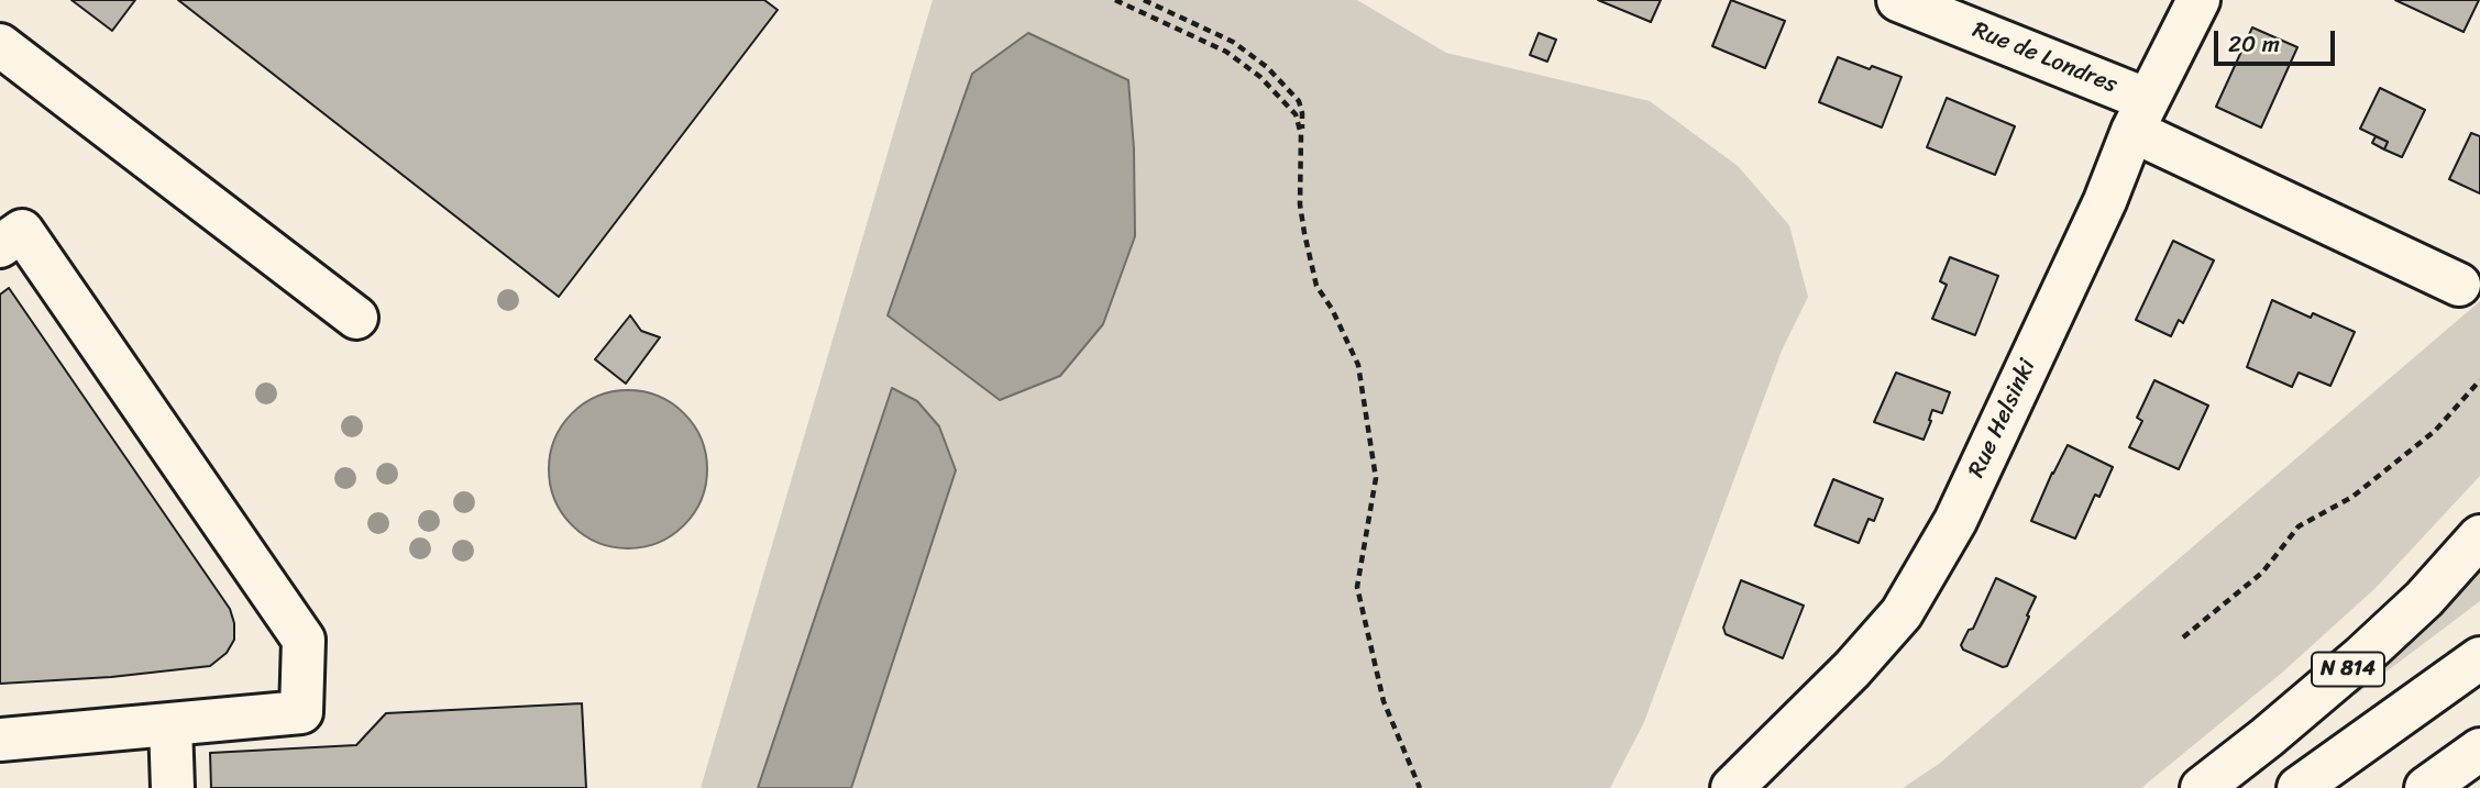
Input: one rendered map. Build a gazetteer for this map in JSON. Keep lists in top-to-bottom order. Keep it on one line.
{"streets":{"main road":["Rue de Londres","Rue Helsinki","N 814"]},"crossings":[["Rue de Londres","Rue Helsinki"]],"scale_bar":"20 m"}
